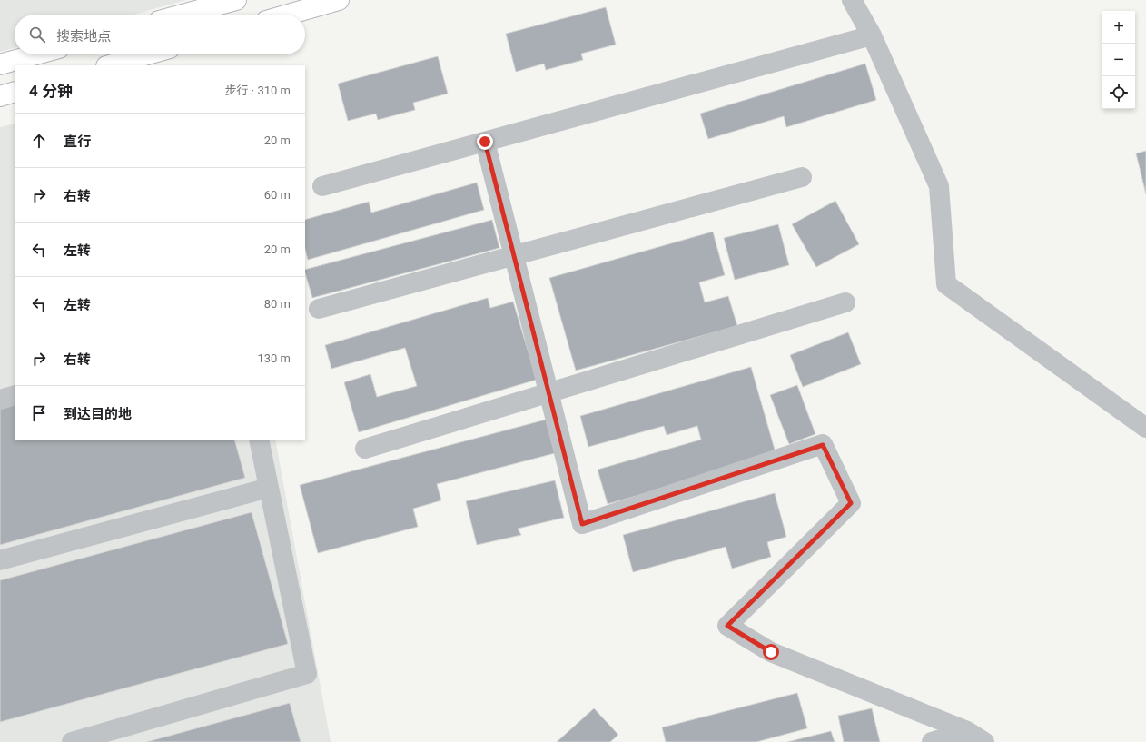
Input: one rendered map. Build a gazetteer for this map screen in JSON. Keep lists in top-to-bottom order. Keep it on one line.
{"page":{"map_buttons":["+","−"],"search":"搜索地点","heading":["4 分钟","步行 · 310 m"],"list":[["直行","20 m"],["右转","60 m"],["左转","20 m"],["左转","80 m"],["右转","130 m"],"到达目的地"]}}
